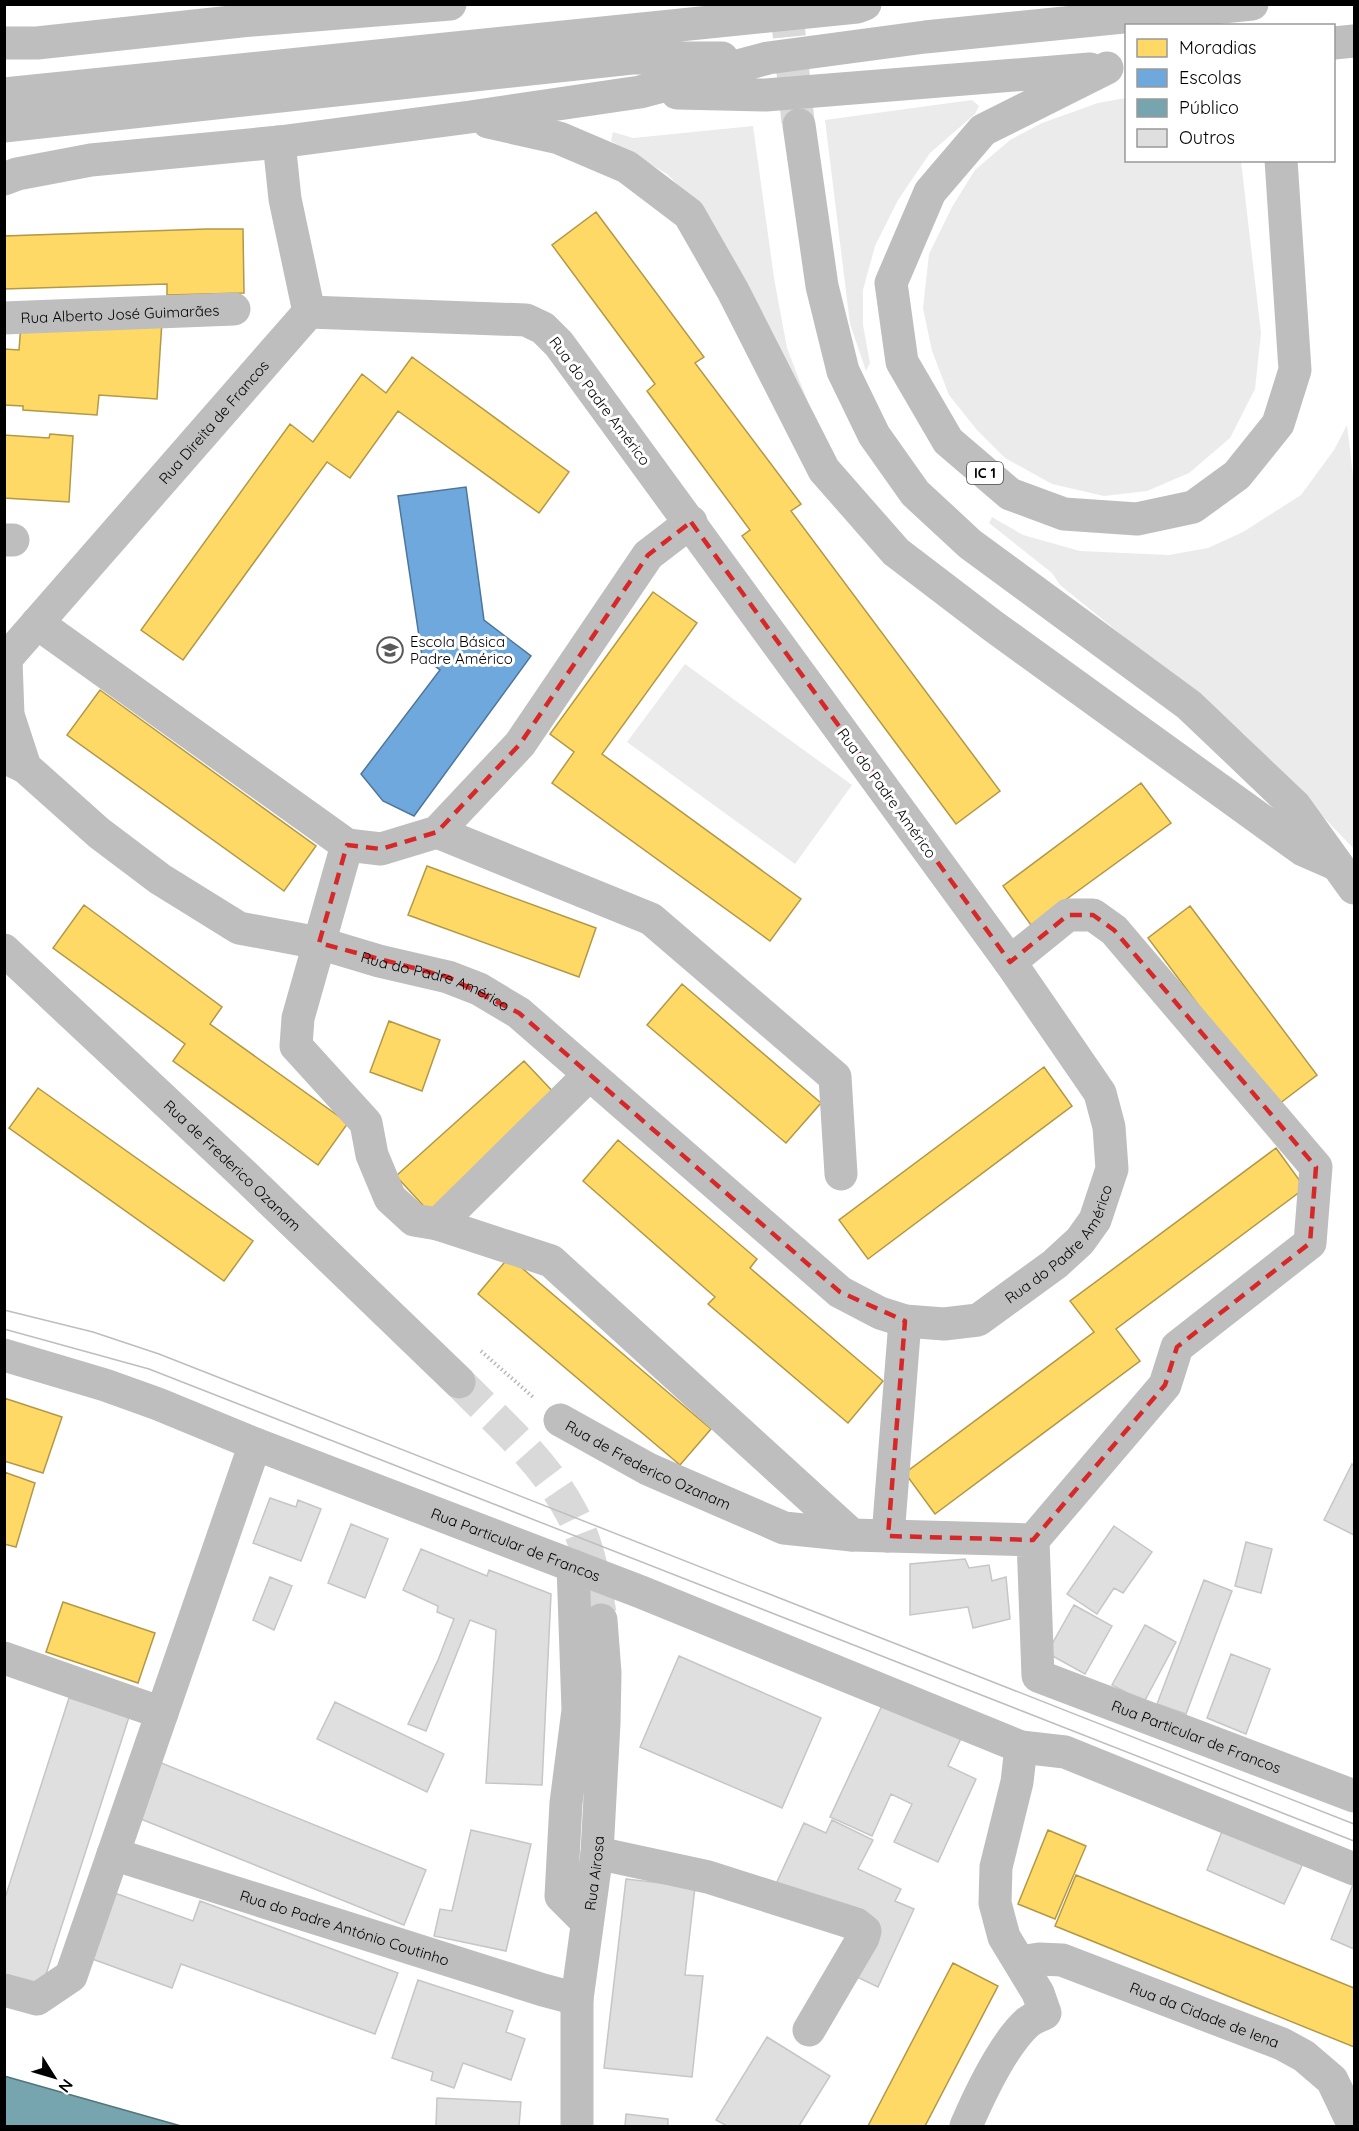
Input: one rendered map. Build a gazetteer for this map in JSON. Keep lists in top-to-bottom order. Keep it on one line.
{"streets":{"main road":["Rua Alberto José Guimarães","Rua do Padre Américo","Rua Direita de Francos","IC 1","Rua de Frederico Ozanam","Rua Particular de Francos","Rua Airosa","Rua do Padre António Coutinho","Rua da Cidade de Iena"]},"crossings":[["Rua do Padre Américo","Rua Direita de Francos"],["Rua de Frederico Ozanam","Rua Particular de Francos"],["Rua Airosa","Rua do Padre António Coutinho"]],"places":{"school or university":["Escola Básica Padre Américo"]},"legend":["Moradias","Escolas","Público","Outros"],"north":"bottom right"}
